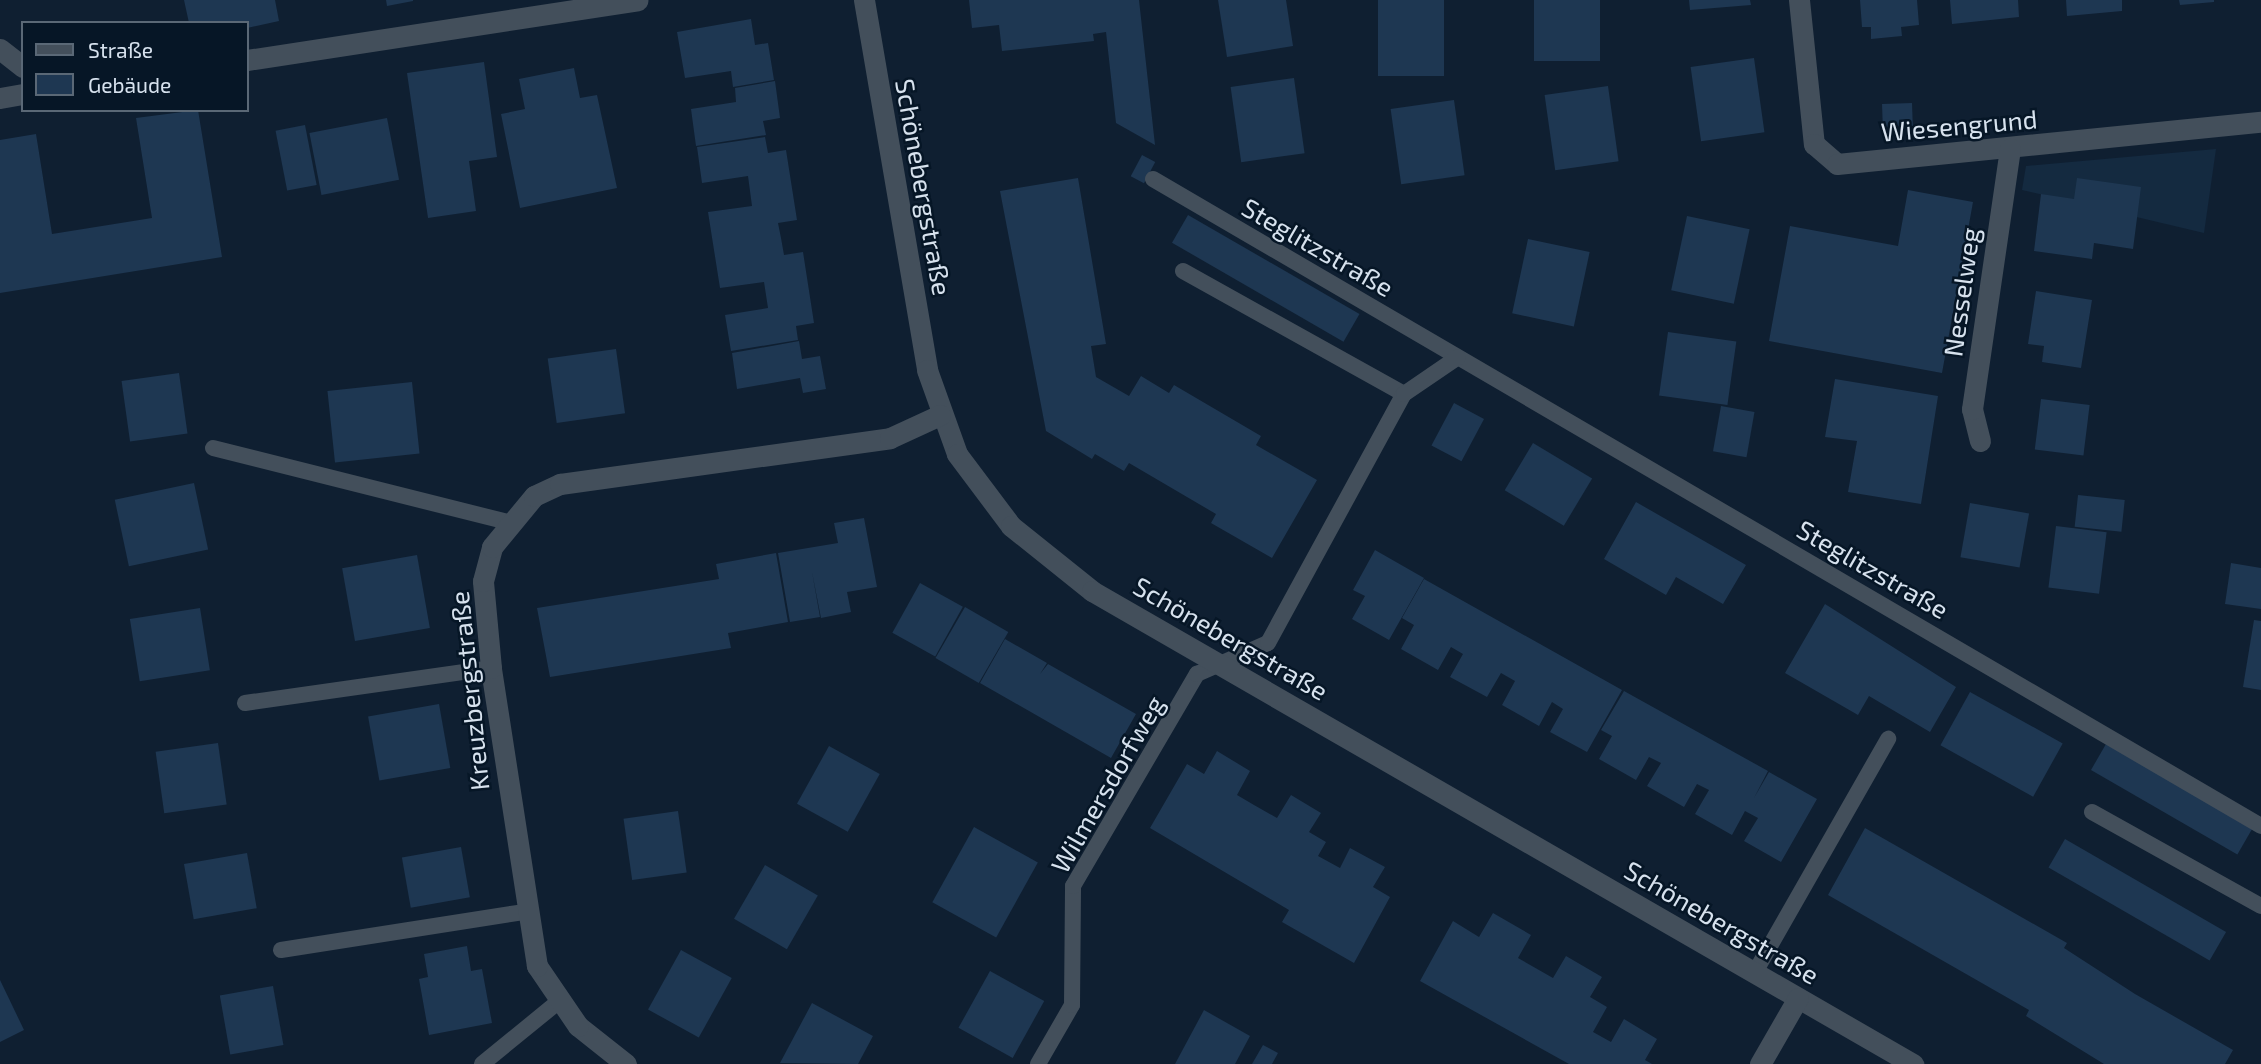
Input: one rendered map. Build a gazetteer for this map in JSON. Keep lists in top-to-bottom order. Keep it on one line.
{"streets":{"street":["Wiesengrund","Schönebergstraße","Nesselweg","Kreuzbergstraße"],"lane":["Steglitzstraße","Wilmersdorfweg"]},"crossings":[["Wiesengrund","Nesselweg"],["Schönebergstraße","Kreuzbergstraße"],["Schönebergstraße","Wilmersdorfweg"]],"legend":["Straße","Gebäude"]}
